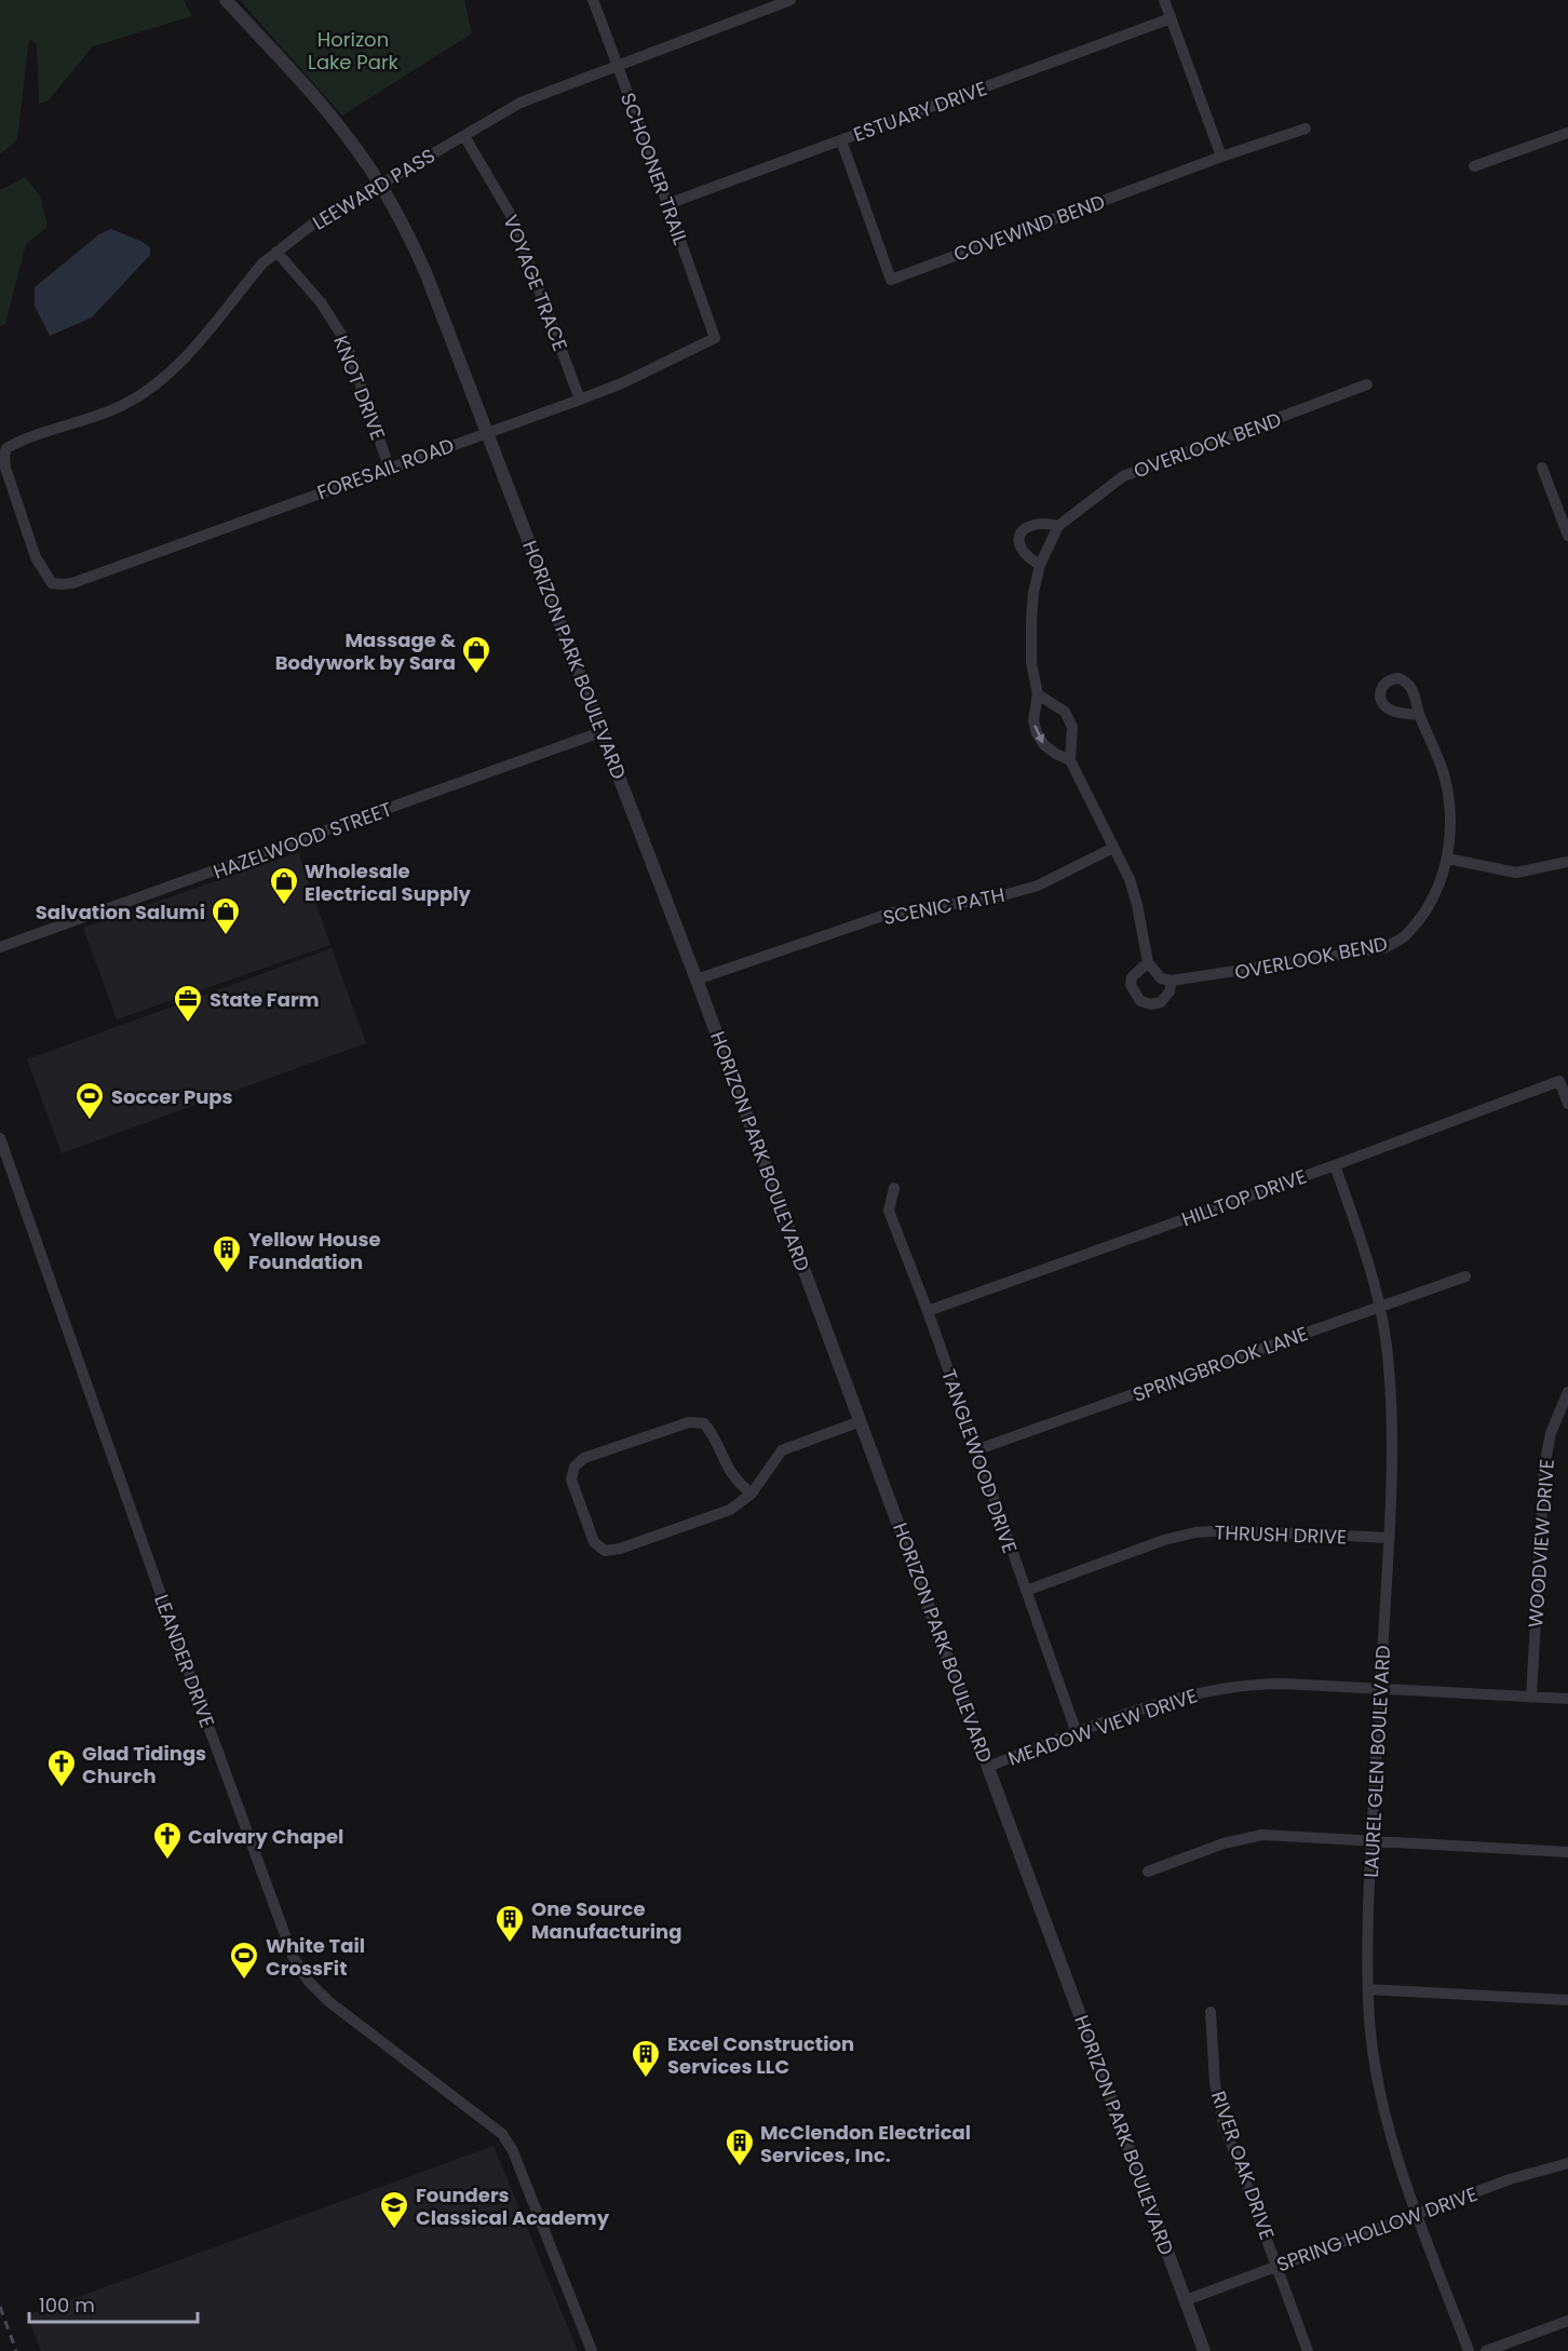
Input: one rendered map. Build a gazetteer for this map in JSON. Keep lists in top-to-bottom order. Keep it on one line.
{"streets":{"street":["ESTUARY DRIVE","SCHOONER TRAIL","LEEWARD PASS","COVEWIND BEND","VOYAGE TRACE","KNOT DRIVE","OVERLOOK BEND","FORESAIL ROAD","HORIZON PARK BOULEVARD","HAZELWOOD STREET","SCENIC PATH","HILLTOP DRIVE","SPRINGBROOK LANE","TANGLEWOOD DRIVE","THRUSH DRIVE","WOODVIEW DRIVE","LEANDER DRIVE","MEADOW VIEW DRIVE","LAUREL GLEN BOULEVARD","RIVER OAK DRIVE","SPRING HOLLOW DRIVE"]},"crossings":[["ESTUARY DRIVE","SCHOONER TRAIL"],["ESTUARY DRIVE","COVEWIND BEND"],["SCHOONER TRAIL","LEEWARD PASS"],["SCHOONER TRAIL","FORESAIL ROAD"],["LEEWARD PASS","VOYAGE TRACE"],["LEEWARD PASS","KNOT DRIVE"],["LEEWARD PASS","FORESAIL ROAD"],["LEEWARD PASS","HORIZON PARK BOULEVARD"],["VOYAGE TRACE","FORESAIL ROAD"],["KNOT DRIVE","FORESAIL ROAD"],["FORESAIL ROAD","HORIZON PARK BOULEVARD"],["HORIZON PARK BOULEVARD","HAZELWOOD STREET"],["HORIZON PARK BOULEVARD","SCENIC PATH"],["HORIZON PARK BOULEVARD","MEADOW VIEW DRIVE"],["HORIZON PARK BOULEVARD","SPRING HOLLOW DRIVE"],["HILLTOP DRIVE","TANGLEWOOD DRIVE"],["HILLTOP DRIVE","LAUREL GLEN BOULEVARD"],["SPRINGBROOK LANE","TANGLEWOOD DRIVE"],["SPRINGBROOK LANE","LAUREL GLEN BOULEVARD"],["TANGLEWOOD DRIVE","THRUSH DRIVE"],["TANGLEWOOD DRIVE","MEADOW VIEW DRIVE"],["THRUSH DRIVE","LAUREL GLEN BOULEVARD"],["WOODVIEW DRIVE","MEADOW VIEW DRIVE"],["MEADOW VIEW DRIVE","LAUREL GLEN BOULEVARD"],["LAUREL GLEN BOULEVARD","SPRING HOLLOW DRIVE"],["RIVER OAK DRIVE","SPRING HOLLOW DRIVE"]],"parks":["Horizon Lake Park"],"places":{"shop":["Massage & Bodywork by Sara","Wholesale Electrical Supply","Salvation Salumi"],"office":["State Farm"],"sports":["Soccer Pups","White Tail CrossFit"],"building":["Yellow House Foundation","One Source Manufacturing","Excel Construction Services LLC","McClendon Electrical Services, Inc."],"church":["Glad Tidings Church","Calvary Chapel"],"school or university":["Founders Classical Academy"]},"scale_bar":"100 m"}
